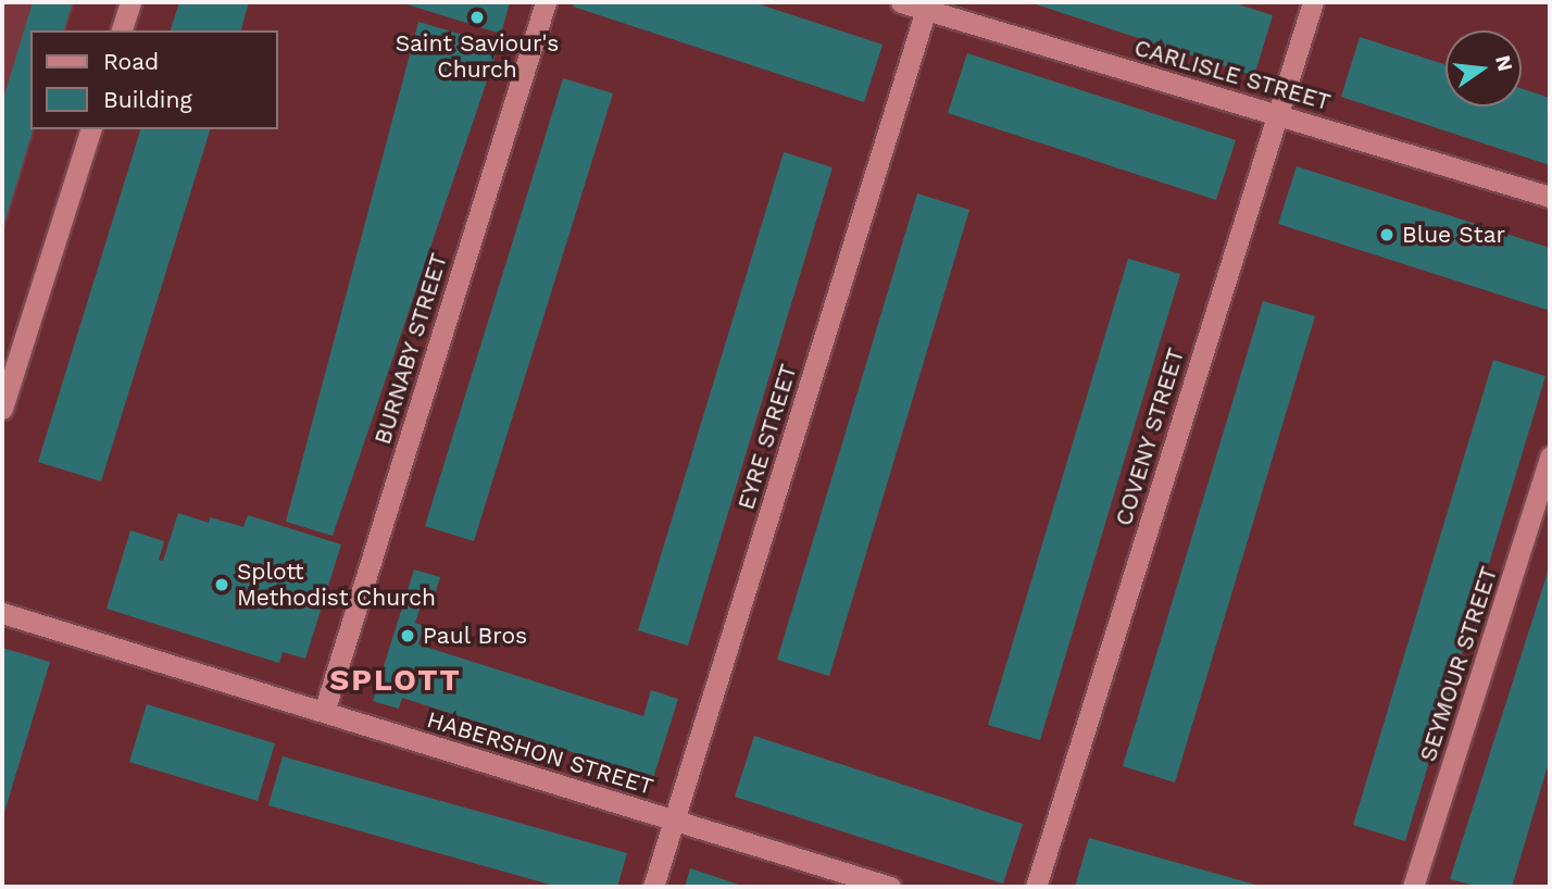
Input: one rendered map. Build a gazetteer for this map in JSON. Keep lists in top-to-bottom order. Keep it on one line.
{"streets":{"street":["CARLISLE STREET","BURNABY STREET","EYRE STREET","COVENY STREET","SEYMOUR STREET","HABERSHON STREET"]},"crossings":[["CARLISLE STREET","EYRE STREET"],["CARLISLE STREET","COVENY STREET"],["BURNABY STREET","HABERSHON STREET"],["EYRE STREET","HABERSHON STREET"]],"districts":["SPLOTT"],"places":["Saint Saviour's Church","Blue Star","Splott Methodist Church","Paul Bros"],"legend":["Road","Building"],"north":"right"}
